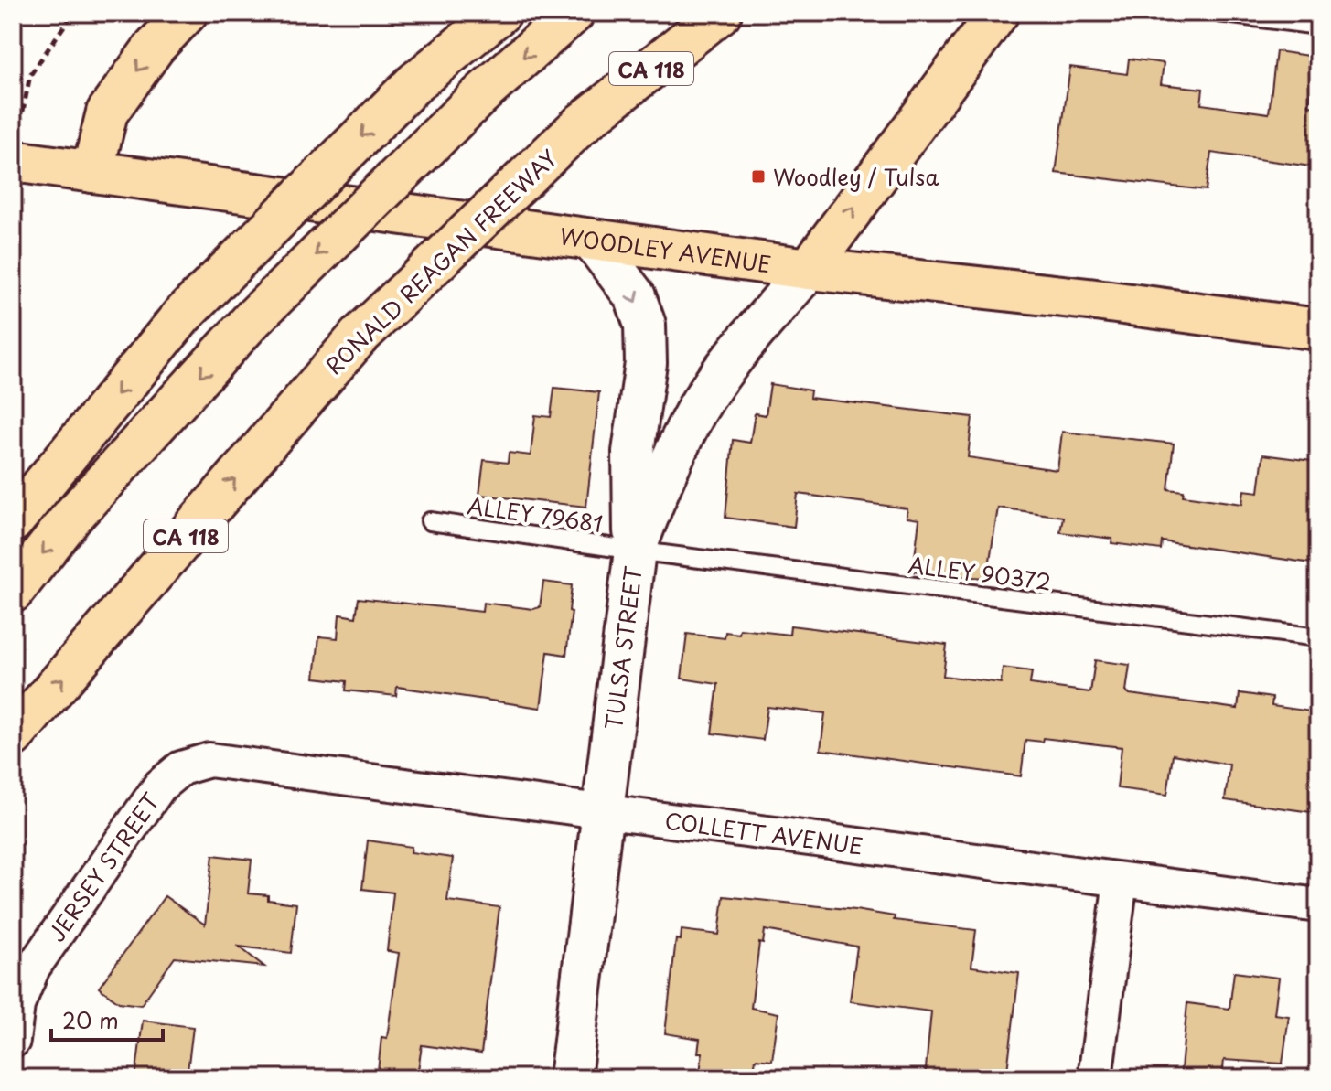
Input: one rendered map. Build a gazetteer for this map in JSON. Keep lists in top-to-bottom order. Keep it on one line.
{"streets":{"main road":["CA 118","WOODLEY AVENUE","RONALD REAGAN FREEWAY"],"street":["TULSA STREET","COLLETT AVENUE","JERSEY STREET"],"lane":["ALLEY 79681","ALLEY 90372"]},"crossings":[["WOODLEY AVENUE","TULSA STREET"],["ALLEY 79681","ALLEY 90372"],["ALLEY 79681","TULSA STREET"],["ALLEY 90372","TULSA STREET"],["TULSA STREET","COLLETT AVENUE"],["COLLETT AVENUE","JERSEY STREET"]],"places":{"transit":["Woodley / Tulsa"]},"scale_bar":"20 m"}
